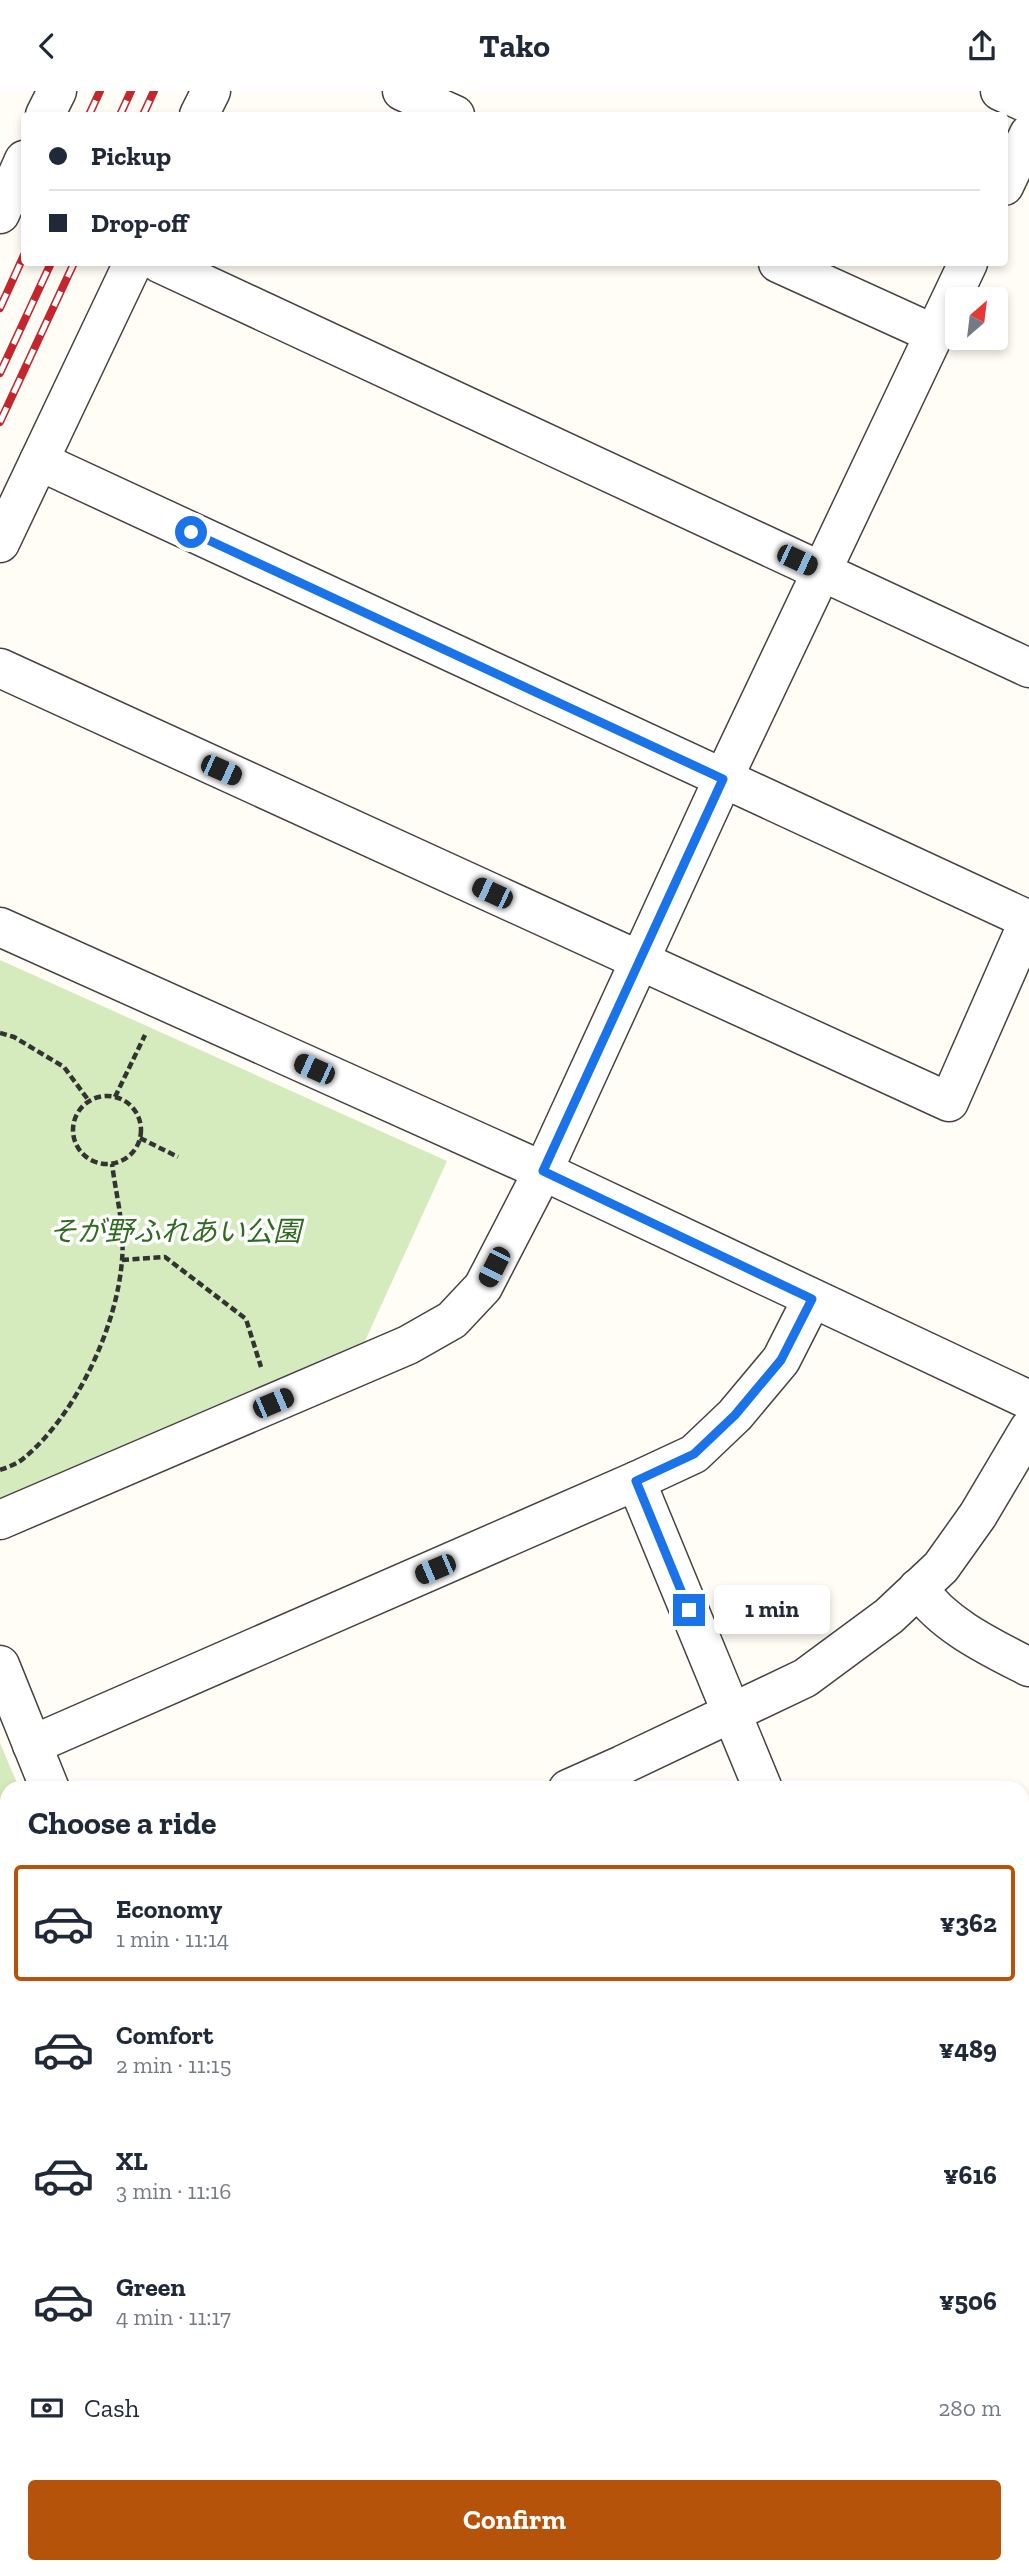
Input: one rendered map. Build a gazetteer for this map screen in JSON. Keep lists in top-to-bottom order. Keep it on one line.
{"parks":["そが野ふれあい公園"],"north":"top right","page":{"header":"Tako","banner":["Pickup","Drop-off"],"bubble":"1 min","heading":"Choose a ride","list":[{"name":"Economy","note":"1 min · 11:14","value":"¥362"},{"name":"Comfort","note":"2 min · 11:15","value":"¥489"},{"name":"XL","note":"3 min · 11:16","value":"¥616"},{"name":"Green","note":"4 min · 11:17","value":"¥506"}],"pay":["Cash","280 m"],"buttons":"Confirm"}}
